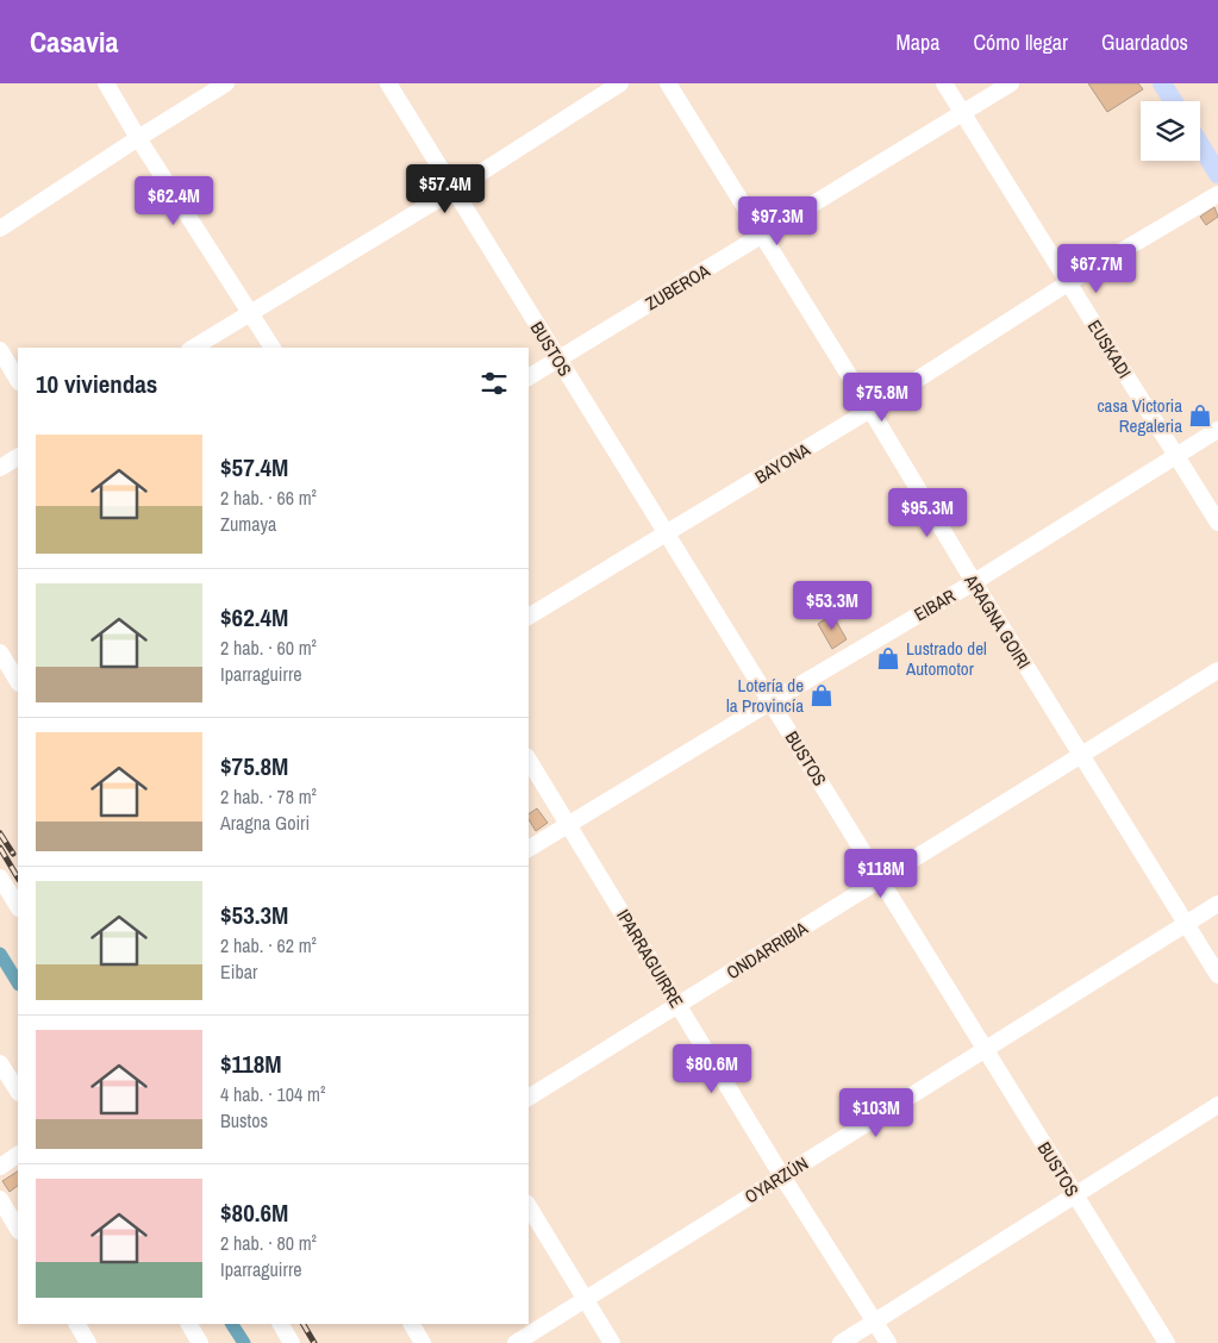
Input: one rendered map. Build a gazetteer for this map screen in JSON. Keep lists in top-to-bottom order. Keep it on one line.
{"streets":{"street":["ZUBEROA","BUSTOS","EUSKADI","BAYONA","EIBAR","ARAGNA GOIRI","ONDARRIBIA","IPARRAGUIRRE","OYARZÚN"]},"crossings":[["ZUBEROA","BUSTOS"],["ZUBEROA","EUSKADI"],["ZUBEROA","ARAGNA GOIRI"],["BUSTOS","BAYONA"],["BUSTOS","EIBAR"],["BUSTOS","ONDARRIBIA"],["BUSTOS","OYARZÚN"],["EUSKADI","BAYONA"],["EUSKADI","EIBAR"],["BAYONA","ARAGNA GOIRI"],["EIBAR","ARAGNA GOIRI"],["EIBAR","IPARRAGUIRRE"],["ARAGNA GOIRI","ONDARRIBIA"],["ARAGNA GOIRI","OYARZÚN"],["ONDARRIBIA","IPARRAGUIRRE"],["IPARRAGUIRRE","OYARZÚN"]],"places":{"shop":["casa Victoria Regaleria","Lustrado del Automotor","Lotería de la Provincía"]},"page":{"header":"Casavia","nav":["Mapa","Cómo llegar","Guardados"],"price":["$57.4M","$62.4M","$97.3M","$67.7M","$75.8M","$95.3M","$53.3M","$118M","$80.6M","$103M"],"heading":"10 viviendas","list":[{"name":"$57.4M","note":"2 hab. · 66 m² · Zumaya"},{"name":"$62.4M","note":"2 hab. · 60 m² · Iparraguirre"},{"name":"$75.8M","note":"2 hab. · 78 m² · Aragna Goiri"},{"name":"$53.3M","note":"2 hab. · 62 m² · Eibar"},{"name":"$118M","note":"4 hab. · 104 m² · Bustos"},{"name":"$80.6M","note":"2 hab. · 80 m² · Iparraguirre"}]}}
